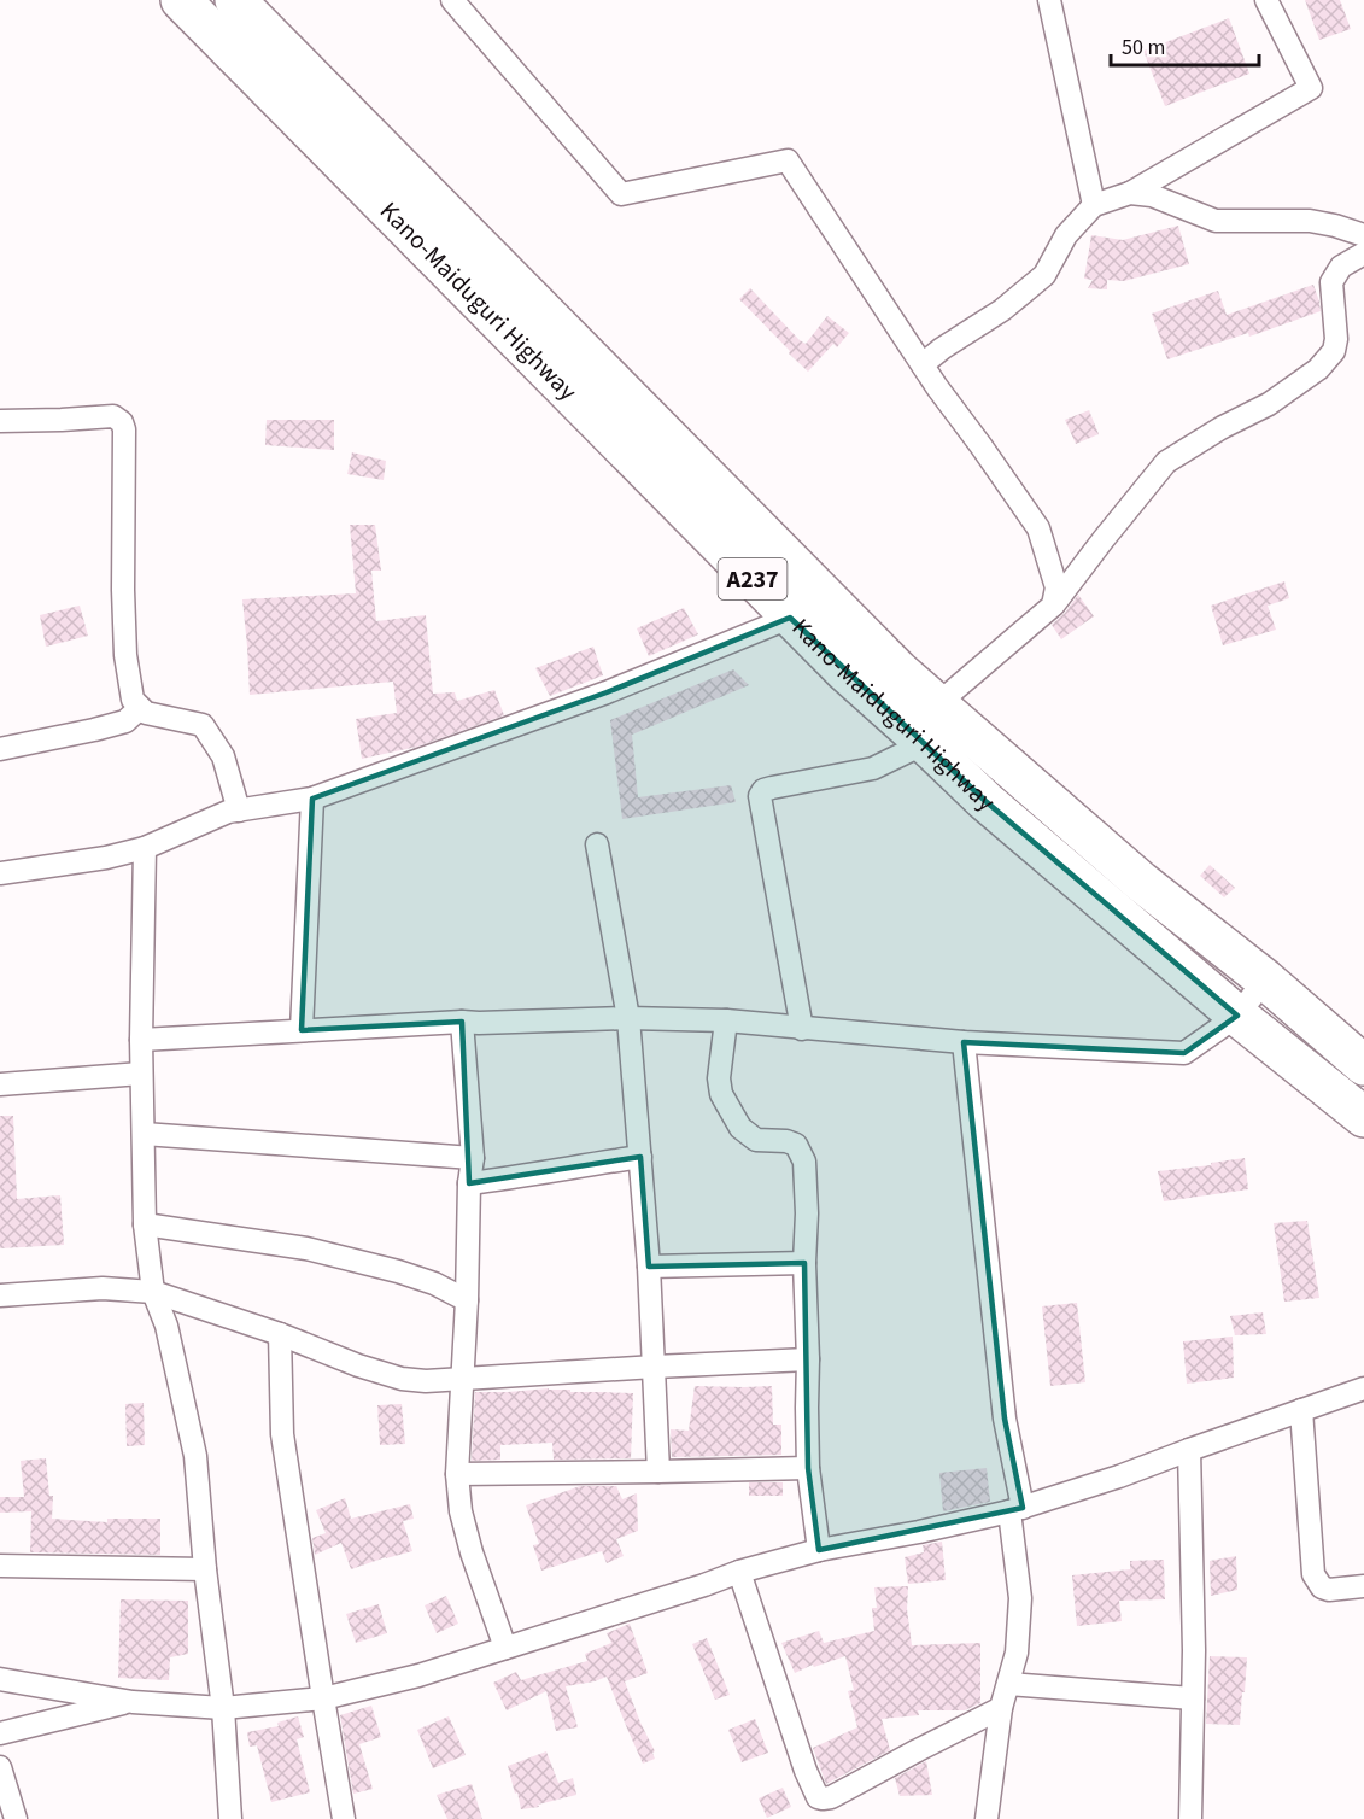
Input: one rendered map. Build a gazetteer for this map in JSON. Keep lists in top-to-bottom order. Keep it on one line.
{"streets":{"highway":["Kano-Maiduguri Highway","A237"]},"scale_bar":"50 m"}
